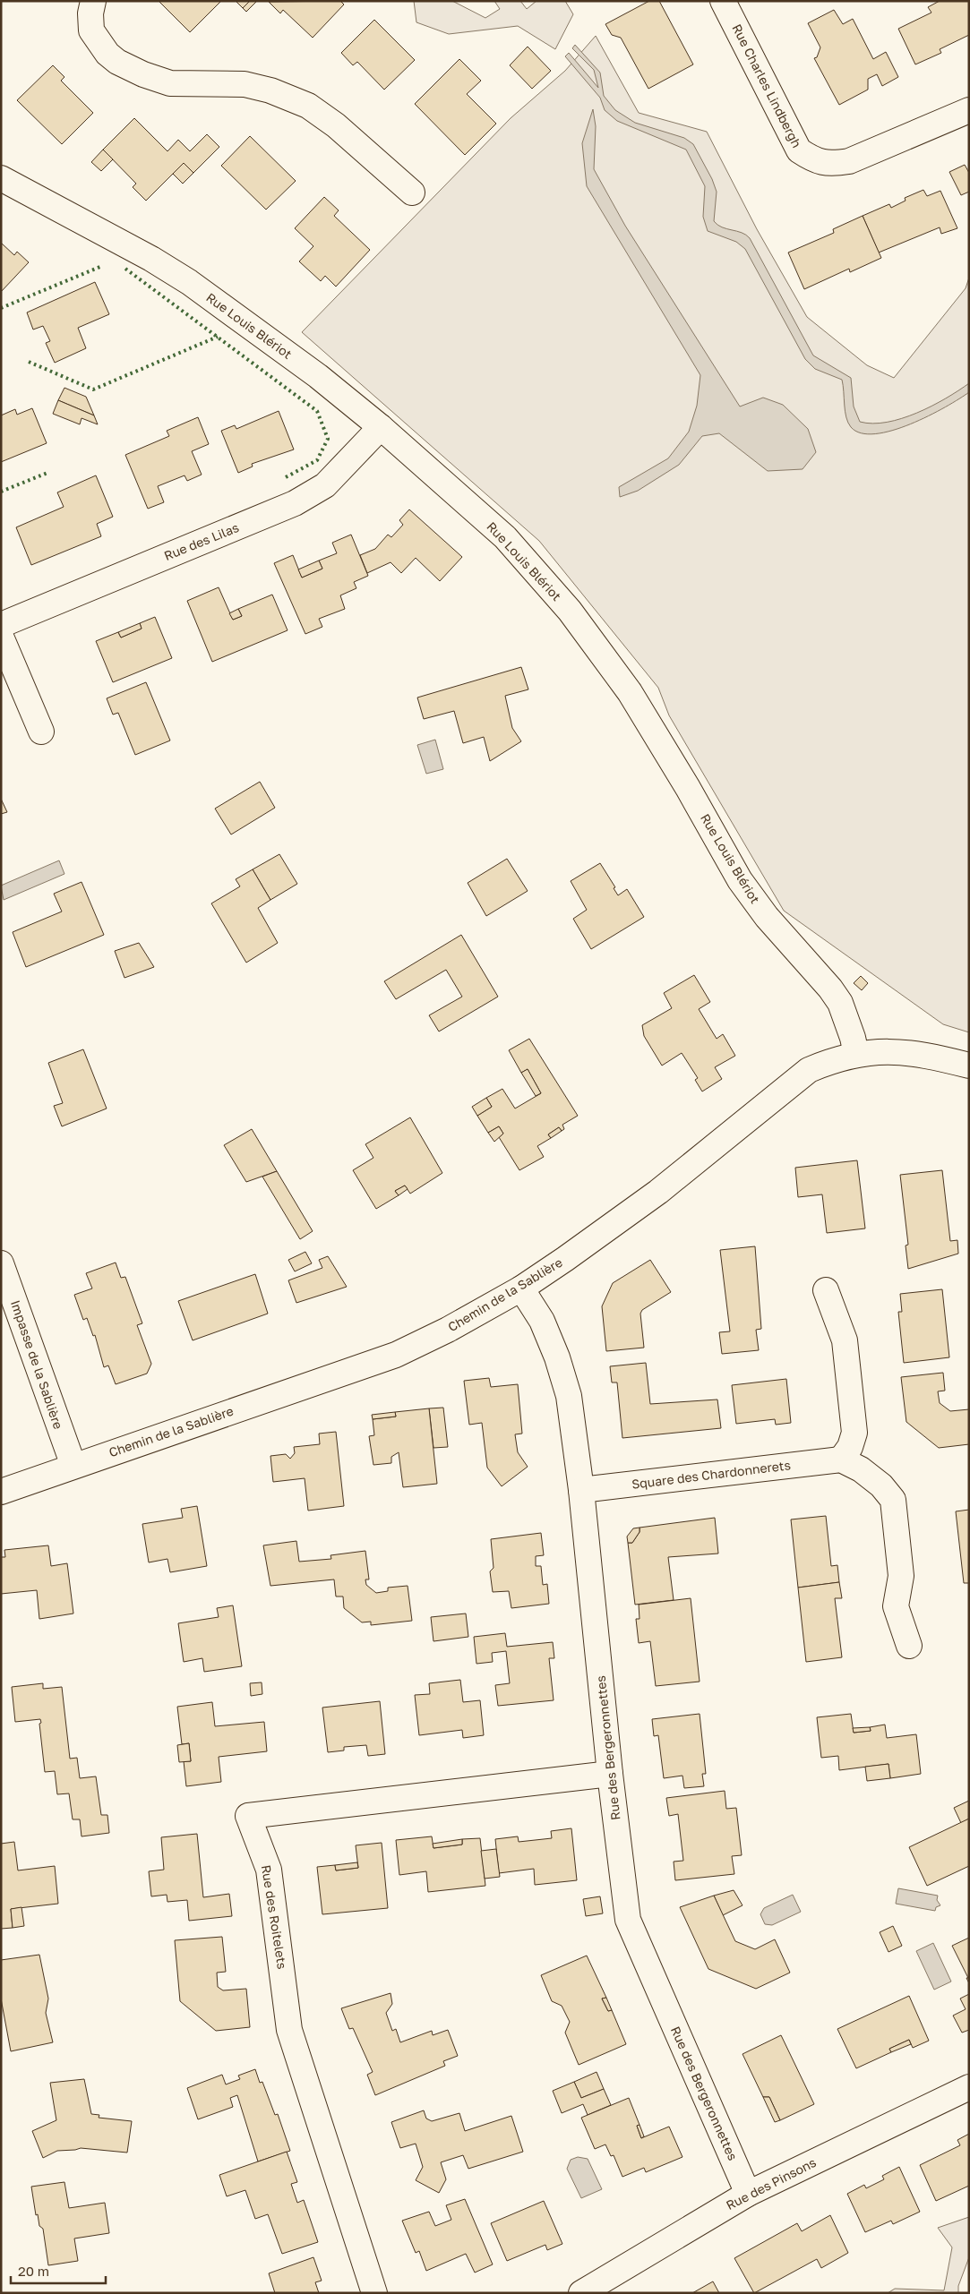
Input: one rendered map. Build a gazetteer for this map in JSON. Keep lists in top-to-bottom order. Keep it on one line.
{"streets":{"street":["Rue Charles Lindbergh","Rue Louis Blériot","Rue des Lilas","Chemin de la Sablière","Impasse de la Sablière","Square des Chardonnerets","Rue des Bergeronnettes","Rue des Roitelets","Rue des Pinsons"]},"crossings":[["Rue Louis Blériot","Rue des Lilas"],["Rue Louis Blériot","Chemin de la Sablière"],["Chemin de la Sablière","Impasse de la Sablière"],["Chemin de la Sablière","Rue des Bergeronnettes"],["Square des Chardonnerets","Rue des Bergeronnettes"],["Rue des Bergeronnettes","Rue des Roitelets"],["Rue des Bergeronnettes","Rue des Pinsons"]],"scale_bar":"20 m"}
